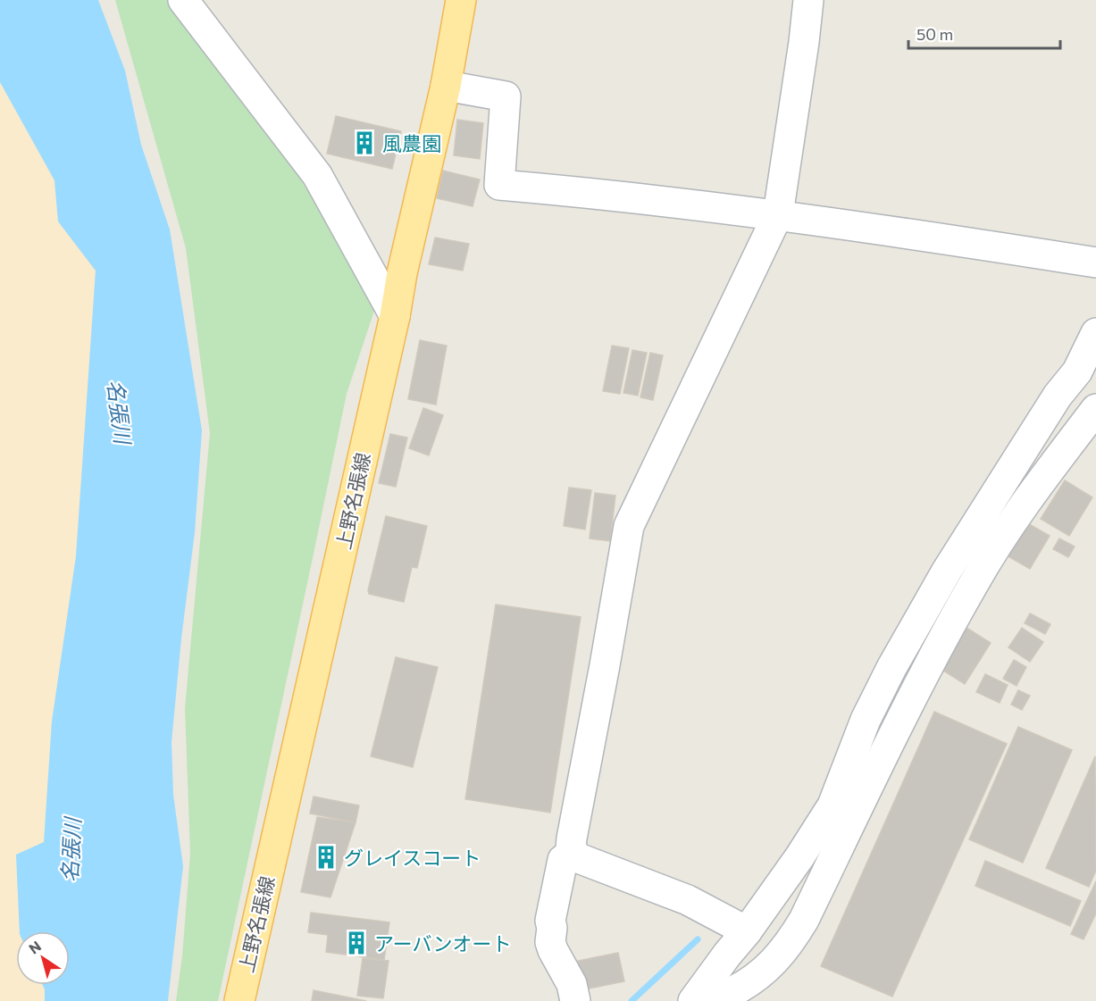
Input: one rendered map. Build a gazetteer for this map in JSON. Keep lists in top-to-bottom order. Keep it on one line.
{"streets":{"main road":["上野名張線"]},"water":["名張川"],"places":{"building":["風農園","グレイスコート","アーバンオート"]},"scale_bar":"50 m","north":"top left"}
